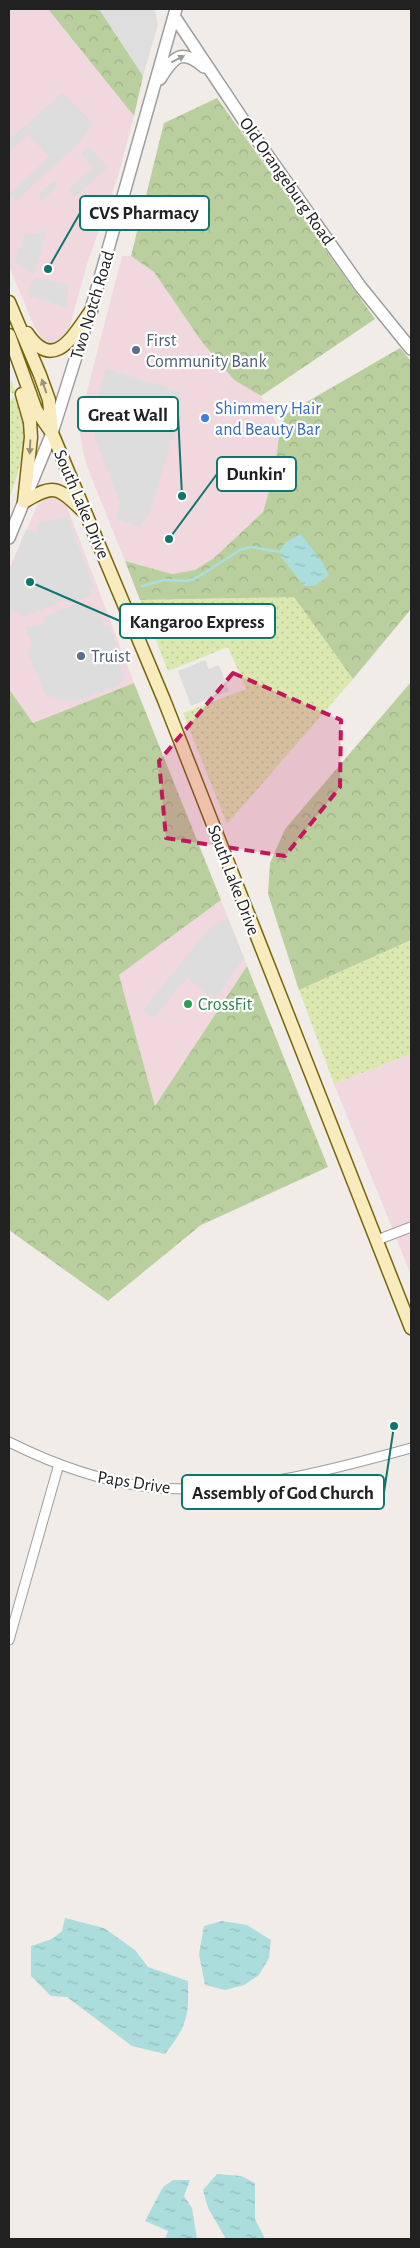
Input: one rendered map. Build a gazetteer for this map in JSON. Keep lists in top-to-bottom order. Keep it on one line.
{"streets":{"main road":["South Lake Drive"],"street":["Old Orangeburg Road","Two Notch Road","Paps Drive"]},"crossings":[["Old Orangeburg Road","Two Notch Road"],["Two Notch Road","South Lake Drive"]],"places":["CVS Pharmacy","First Community Bank","Shimmery Hair and Beauty Bar","Great Wall","Dunkin'","Kangaroo Express","Truist","CrossFit","Assembly of God Church"]}
